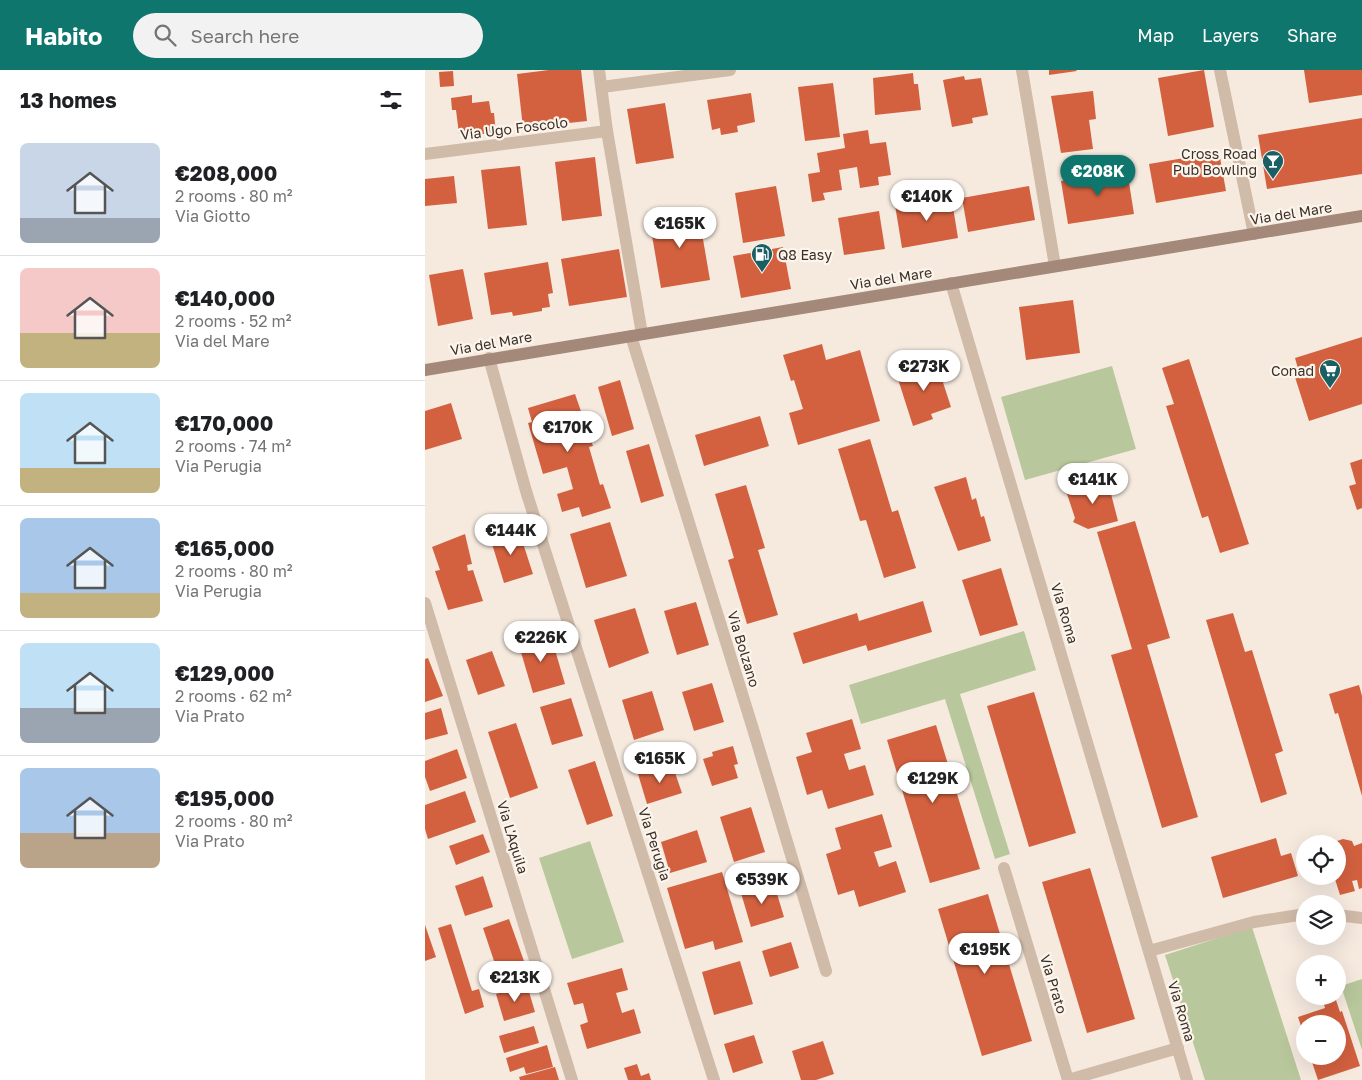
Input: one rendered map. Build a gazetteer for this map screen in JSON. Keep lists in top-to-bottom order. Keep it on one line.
{"streets":{"main road":["Via del Mare"],"street":["Via Ugo Foscolo","Via Roma","Via Bolzano","Via L'Aquila","Via Perugia","Via Prato"]},"crossings":[["Via Ugo Foscolo","Via Bolzano"],["Via del Mare","Via Roma"],["Via del Mare","Via Bolzano"],["Via del Mare","Via Perugia"]],"places":{"bar":["Cross Road Pub Bowling"],"fuel station":["Q8 Easy"],"supermarket":["Conad"]},"page":{"header":"Habito","search":"Search here","nav":["Map","Layers","Share"],"heading":"13 homes","list":[{"name":"€208,000","note":"2 rooms · 80 m² · Via Giotto"},{"name":"€140,000","note":"2 rooms · 52 m² · Via del Mare"},{"name":"€170,000","note":"2 rooms · 74 m² · Via Perugia"},{"name":"€165,000","note":"2 rooms · 80 m² · Via Perugia"},{"name":"€129,000","note":"2 rooms · 62 m² · Via Prato"},{"name":"€195,000","note":"2 rooms · 80 m² · Via Prato"}],"price":["€208K","€140K","€165K","€273K","€170K","€141K","€144K","€226K","€165K","€129K","€539K","€195K","€213K"],"map_buttons":["+","−"]}}
